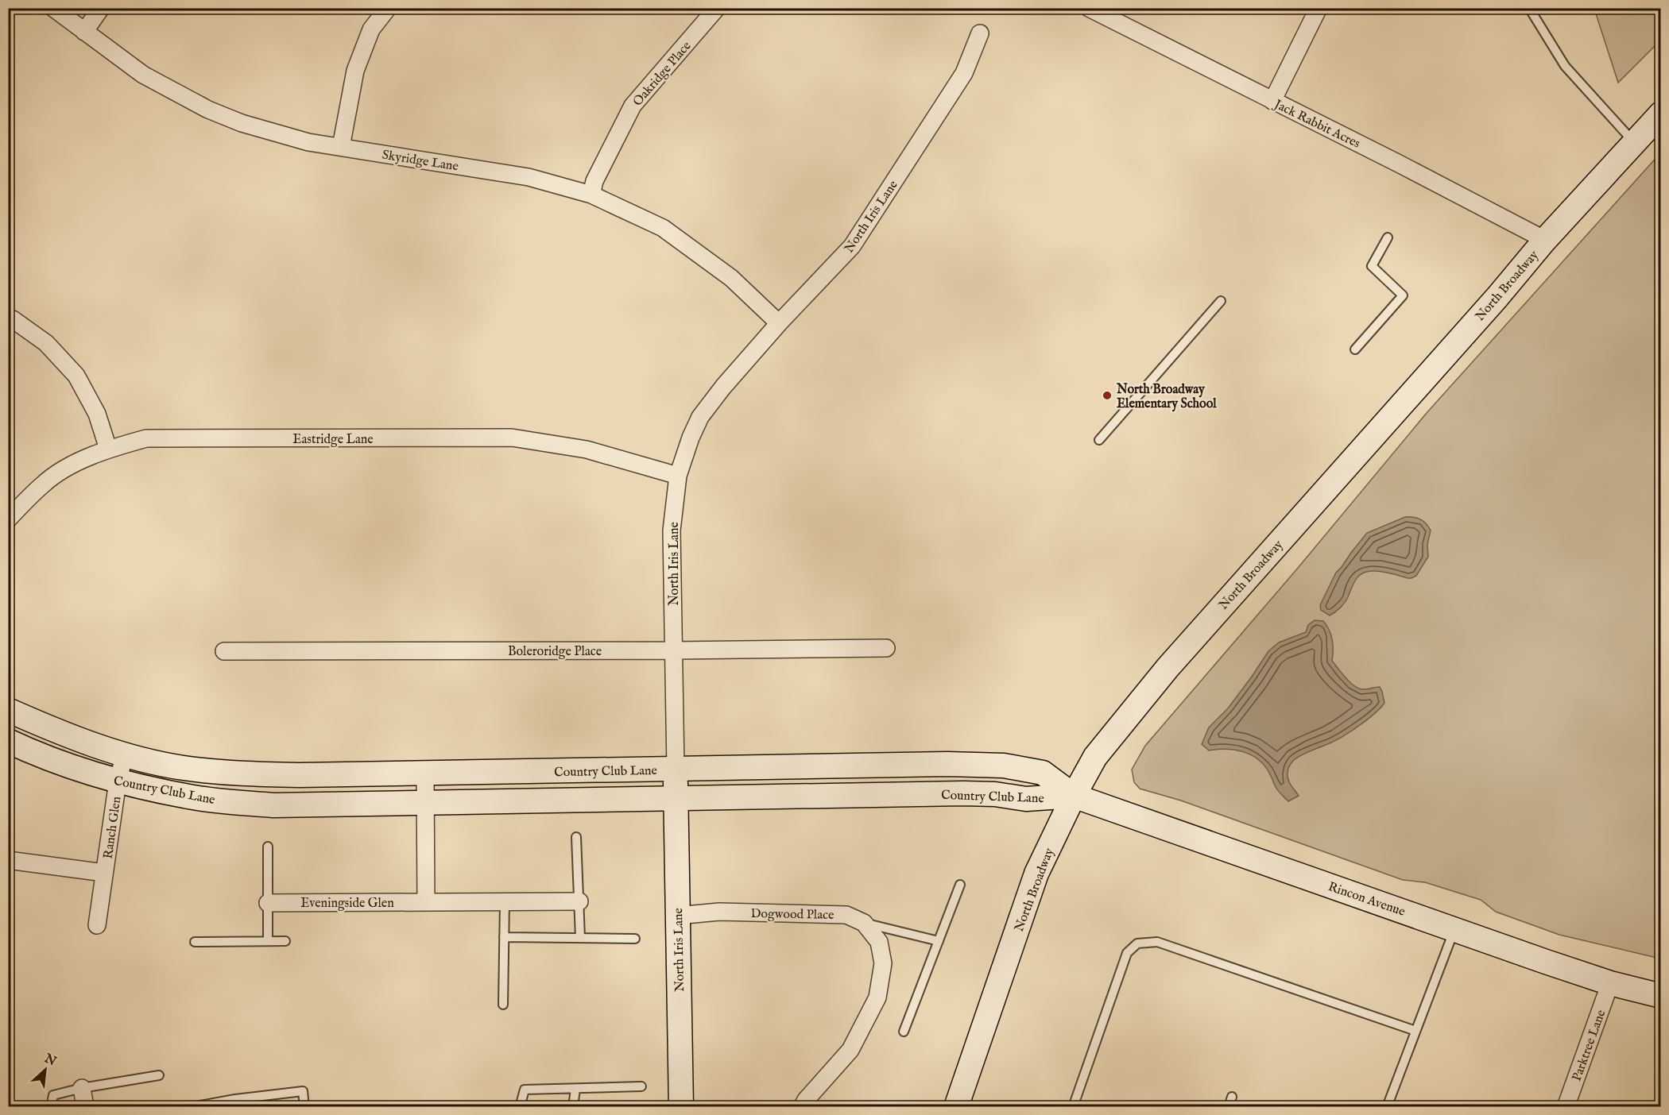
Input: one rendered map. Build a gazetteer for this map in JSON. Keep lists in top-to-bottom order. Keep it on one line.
{"streets":{"main road":["North Iris Lane","North Broadway","Country Club Lane","Rincon Avenue"],"street":["Oakridge Place","Jack Rabbit Acres","Skyridge Lane","Eastridge Lane","Boleroridge Place","Ranch Glen","Eveningside Glen","Dogwood Place","Parktree Lane"]},"crossings":[["Oakridge Place","Skyridge Lane"],["Jack Rabbit Acres","North Broadway"],["Skyridge Lane","North Iris Lane"],["North Iris Lane","Eastridge Lane"],["North Iris Lane","Boleroridge Place"],["North Iris Lane","Country Club Lane"],["North Iris Lane","Dogwood Place"],["North Broadway","Country Club Lane"],["North Broadway","Rincon Avenue"],["Country Club Lane","Ranch Glen"],["Country Club Lane","Rincon Avenue"],["Rincon Avenue","Parktree Lane"]],"places":["North Broadway Elementary School"],"north":"top right"}
